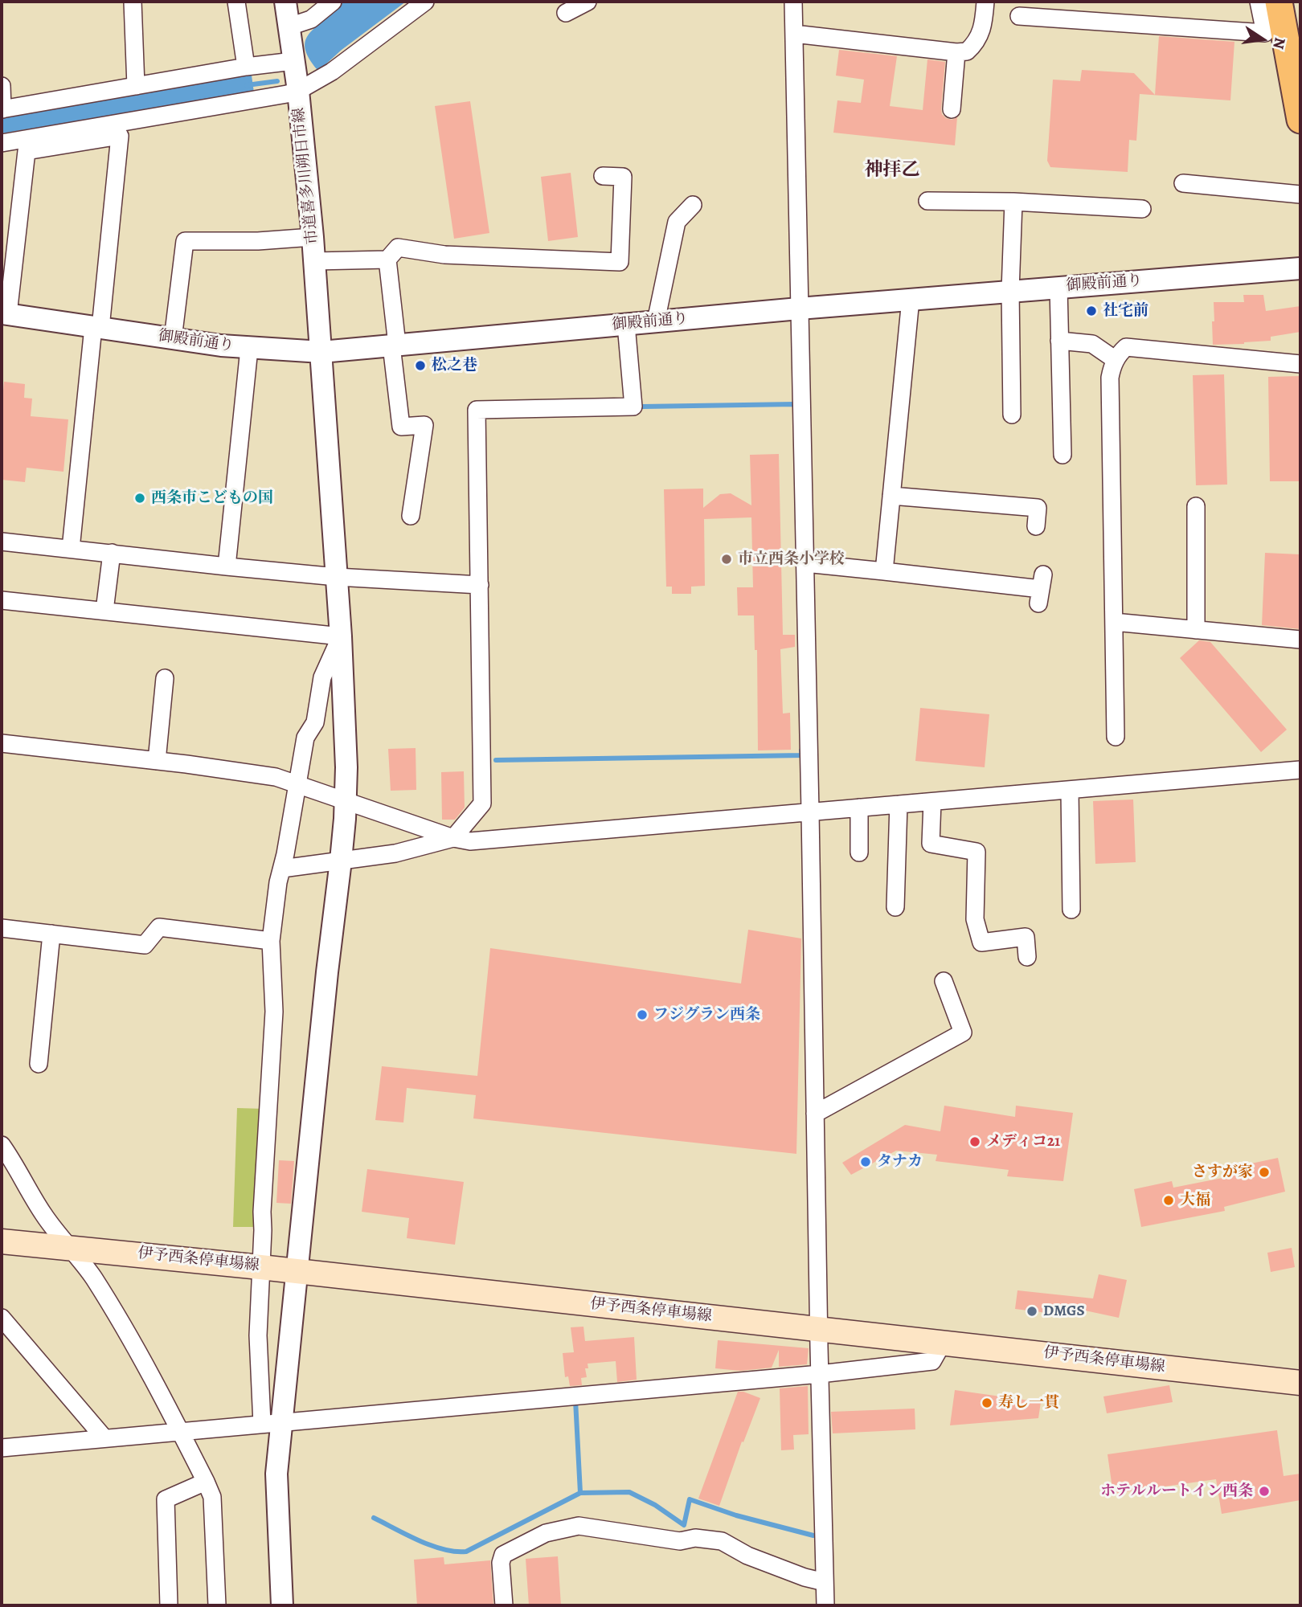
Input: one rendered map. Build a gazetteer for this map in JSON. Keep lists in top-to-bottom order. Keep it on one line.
{"streets":{"main road":["伊予西条停車場線"],"street":["市道喜多川朔日市線","御殿前通り"]},"crossings":[["市道喜多川朔日市線","御殿前通り"],["市道喜多川朔日市線","伊予西条停車場線"]],"districts":["神拝乙"],"places":["社宅前","松之巷","西条市こどもの国","市立西条小学校","フジグラン西条","メディコ21","タナカ","さすが家","大福","DMGS","寿し一貫","ホテルルートイン西条"],"north":"right"}
